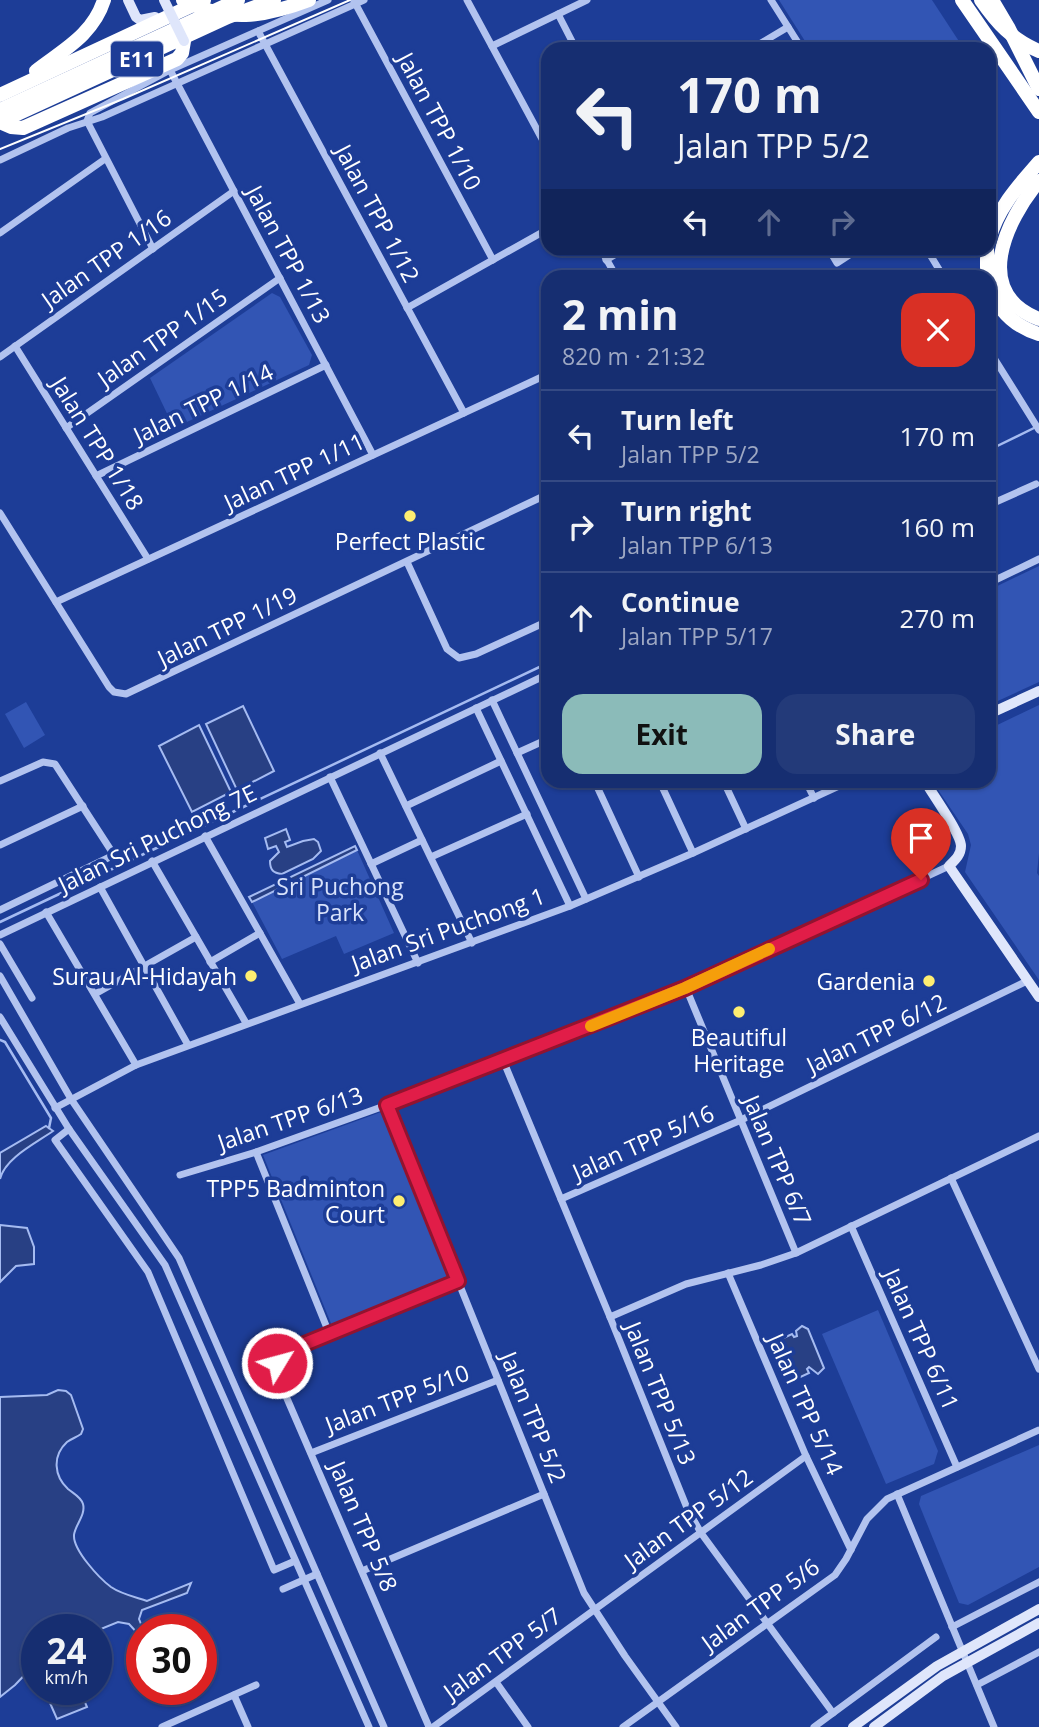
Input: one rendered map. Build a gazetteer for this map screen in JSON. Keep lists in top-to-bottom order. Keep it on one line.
{"streets":{"highway":["E11"],"street":["Jalan TPP 1/10","Jalan TPP 1/12","Jalan TPP 1/13","Jalan TPP 1/16","Jalan TPP 1/15","Jalan TPP 1/14","Jalan TPP 1/18","Jalan TPP 1/11","Jalan TPP 1/19","Jalan Sri Puchong 7E","Jalan Sri Puchong 1","Jalan TPP 6/12","Jalan TPP 6/13","Jalan TPP 5/16","Jalan TPP 6/7","Jalan TPP 6/11","Jalan TPP 5/13","Jalan TPP 5/10","Jalan TPP 5/14","Jalan TPP 5/2","Jalan TPP 5/12","Jalan TPP 5/8","Jalan TPP 5/6","Jalan TPP 5/7"]},"crossings":[["Jalan TPP 1/12","Jalan TPP 1/11"],["Jalan TPP 1/13","Jalan TPP 1/16"],["Jalan TPP 1/13","Jalan TPP 1/15"],["Jalan TPP 1/13","Jalan TPP 1/14"],["Jalan TPP 1/13","Jalan TPP 1/11"],["Jalan TPP 1/16","Jalan TPP 1/18"],["Jalan TPP 1/15","Jalan TPP 1/18"],["Jalan TPP 1/14","Jalan TPP 1/18"],["Jalan TPP 1/18","Jalan TPP 1/11"],["Jalan TPP 1/11","Jalan TPP 1/19"],["Jalan TPP 6/12","Jalan TPP 5/16"],["Jalan TPP 6/12","Jalan TPP 6/7"],["Jalan TPP 6/13","Jalan TPP 6/7"],["Jalan TPP 6/13","Jalan TPP 5/13"],["Jalan TPP 6/13","Jalan TPP 5/2"],["Jalan TPP 5/16","Jalan TPP 6/7"],["Jalan TPP 5/16","Jalan TPP 5/13"],["Jalan TPP 6/7","Jalan TPP 6/11"],["Jalan TPP 6/11","Jalan TPP 5/6"],["Jalan TPP 5/13","Jalan TPP 5/12"],["Jalan TPP 5/13","Jalan TPP 5/6"],["Jalan TPP 5/10","Jalan TPP 5/2"],["Jalan TPP 5/10","Jalan TPP 5/8"],["Jalan TPP 5/14","Jalan TPP 5/12"],["Jalan TPP 5/14","Jalan TPP 5/6"],["Jalan TPP 5/2","Jalan TPP 5/12"],["Jalan TPP 5/2","Jalan TPP 5/6"],["Jalan TPP 5/2","Jalan TPP 5/7"],["Jalan TPP 5/12","Jalan TPP 5/7"],["Jalan TPP 5/8","Jalan TPP 5/7"]],"parks":["Sri Puchong Park"],"places":["Perfect Plastic","Surau Al-Hidayah","Gardenia","Beautiful Heritage","TPP5 Badminton Court"],"page":{"turn":["170 m","Jalan TPP 5/2"],"heading":["2 min","820 m · 21:32"],"list":[{"name":"Turn left","note":"Jalan TPP 5/2","value":"170 m"},{"name":"Turn right","note":"Jalan TPP 6/13","value":"160 m"},{"name":"Continue","note":"Jalan TPP 5/17","value":"270 m"}],"buttons":["Exit","Share"],"speed":"24 km/h","limit":"30"}}
